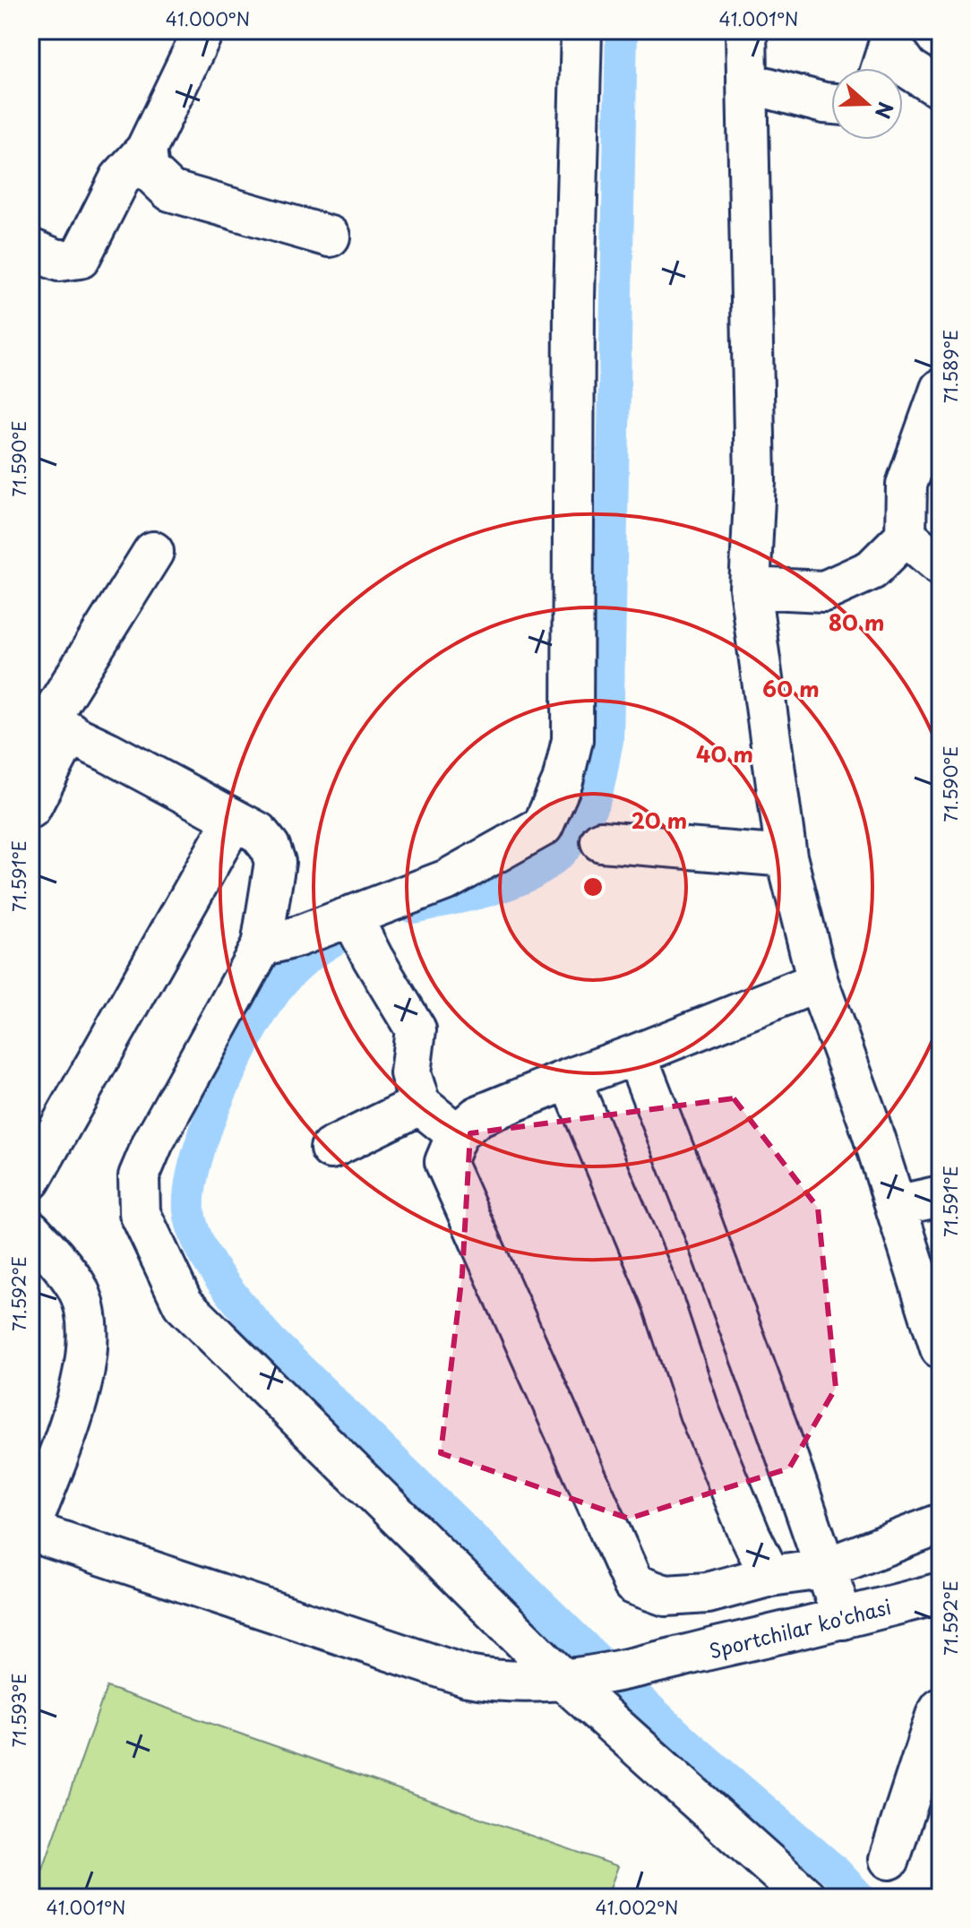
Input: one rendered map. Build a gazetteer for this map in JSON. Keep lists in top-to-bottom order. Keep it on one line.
{"streets":{"street":["Sportchilar ko'chasi"]},"north":"right","coordinates":["41.000°N","41.001°N","71.589°E","71.590°E","71.591°E","71.592°E","71.593°E","41.002°N"],"rings":["80 m","60 m","40 m","20 m"]}
